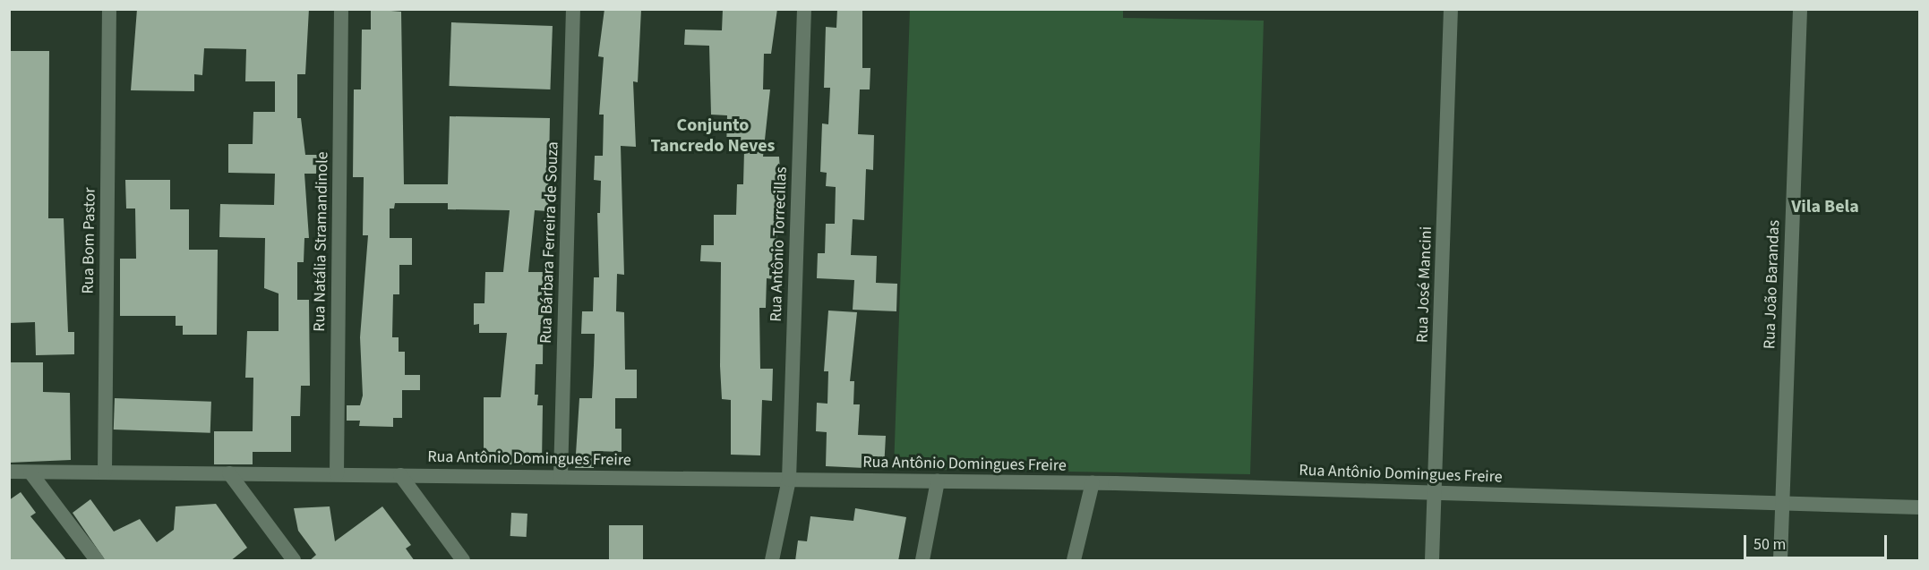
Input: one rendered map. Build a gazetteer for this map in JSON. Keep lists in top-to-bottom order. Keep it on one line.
{"streets":{"street":["Rua Bom Pastor","Rua Natália Stramandinole","Rua Bárbara Ferreira de Souza","Rua Antônio Torrecillas","Rua José Mancini","Rua João Barandas","Rua Antônio Domingues Freire"]},"crossings":[["Rua Bom Pastor","Rua Antônio Domingues Freire"],["Rua Natália Stramandinole","Rua Antônio Domingues Freire"],["Rua Bárbara Ferreira de Souza","Rua Antônio Domingues Freire"],["Rua Antônio Torrecillas","Rua Antônio Domingues Freire"],["Rua José Mancini","Rua Antônio Domingues Freire"],["Rua João Barandas","Rua Antônio Domingues Freire"]],"districts":["Conjunto Tancredo Neves","Vila Bela"],"scale_bar":"50 m"}
